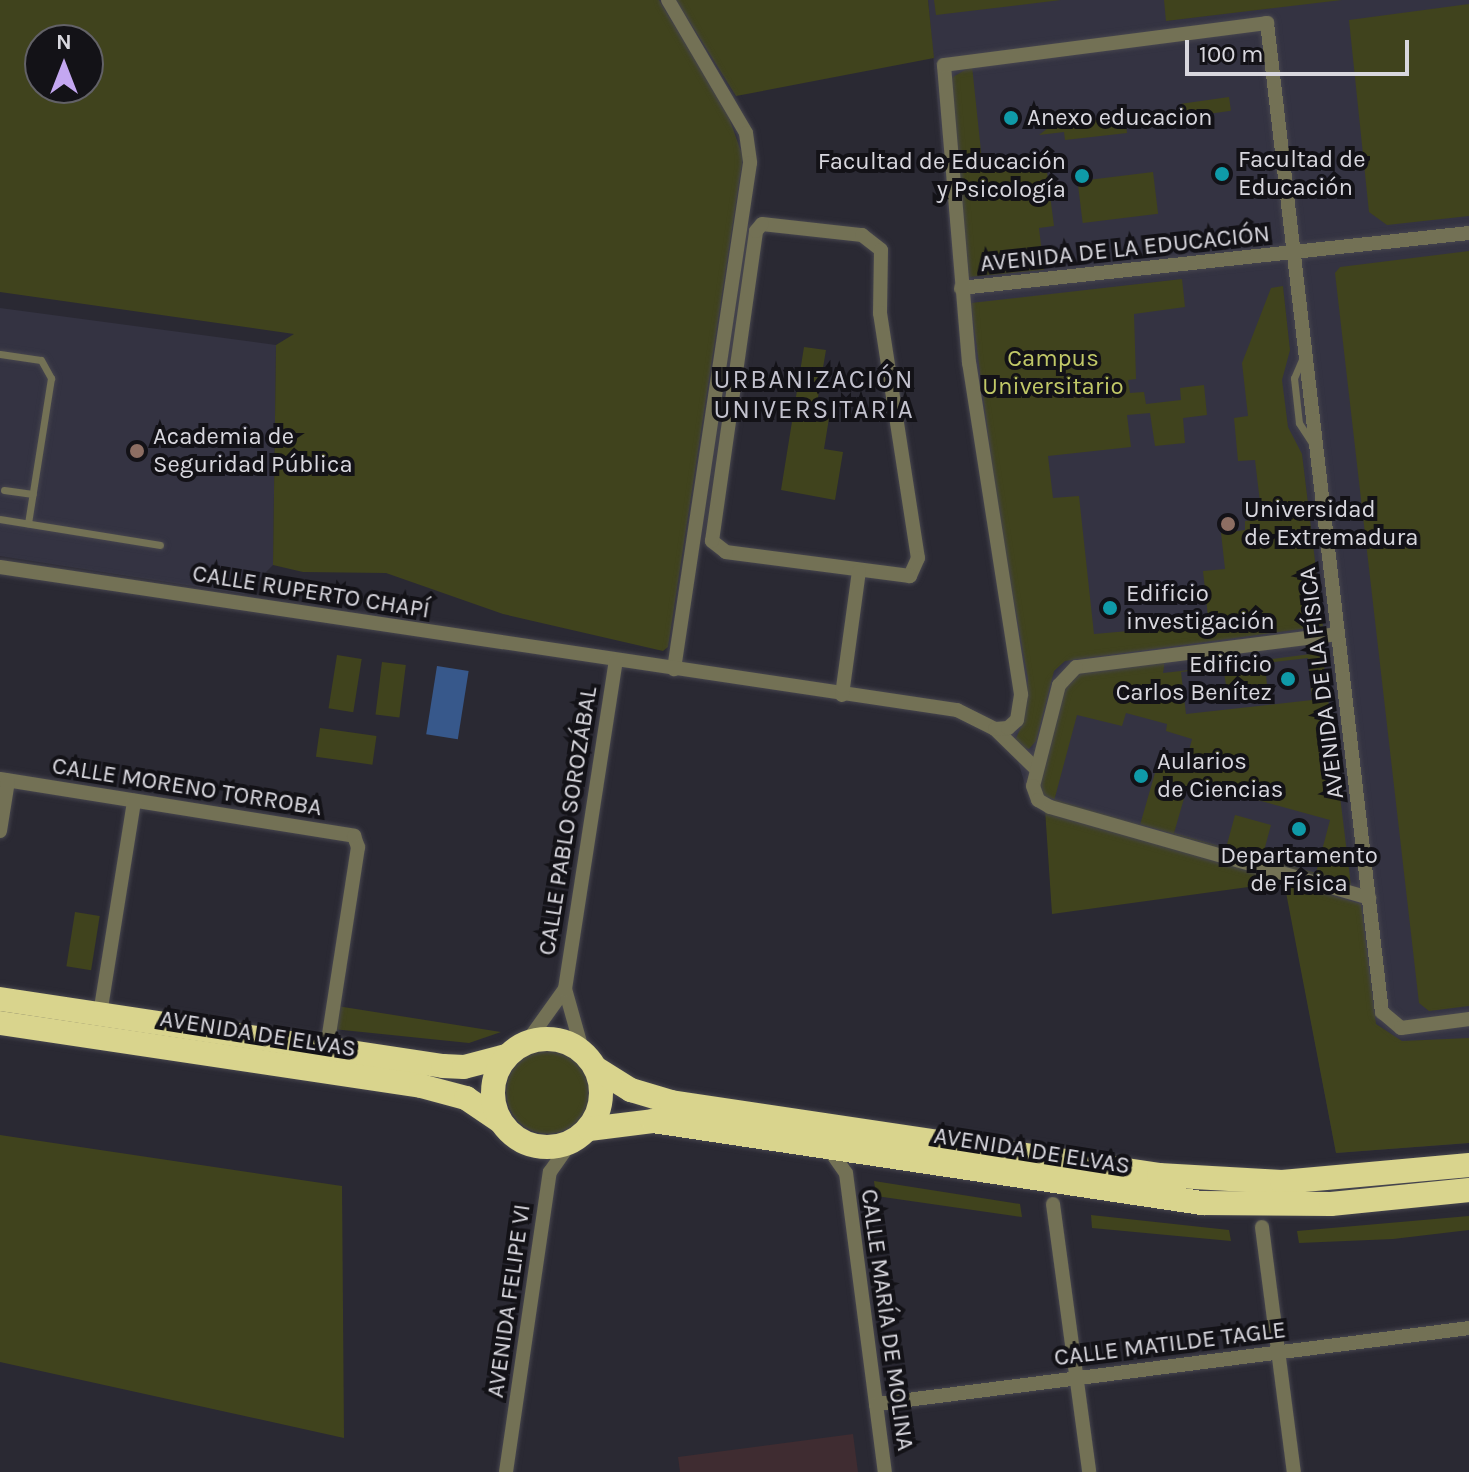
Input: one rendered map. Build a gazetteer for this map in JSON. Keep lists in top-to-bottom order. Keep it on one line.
{"streets":{"highway":["AVENIDA DE ELVAS"],"street":["AVENIDA DE LA EDUCACIÓN","CALLE RUPERTO CHAPÍ","AVENIDA DE LA FÍSICA","CALLE MORENO TORROBA","CALLE PABLO SOROZÁBAL","AVENIDA FELIPE VI","CALLE MARÍA DE MOLINA","CALLE MATILDE TAGLE"]},"crossings":[["AVENIDA DE LA EDUCACIÓN","AVENIDA DE LA FÍSICA"],["CALLE RUPERTO CHAPÍ","CALLE PABLO SOROZÁBAL"],["CALLE MORENO TORROBA","AVENIDA DE ELVAS"],["CALLE PABLO SOROZÁBAL","AVENIDA DE ELVAS"],["CALLE PABLO SOROZÁBAL","AVENIDA FELIPE VI"],["AVENIDA DE ELVAS","AVENIDA FELIPE VI"],["AVENIDA DE ELVAS","CALLE MARÍA DE MOLINA"],["CALLE MARÍA DE MOLINA","CALLE MATILDE TAGLE"]],"districts":["URBANIZACIÓN UNIVERSITARIA"],"parks":["Campus Universitario"],"places":["Anexo educacion","Facultad de Educación","Facultad de Educación y Psicología","Academia de Seguridad Pública","Universidad de Extremadura","Edificio investigación","Edificio Carlos Benítez","Aularios de Ciencias","Departamento de Física"],"scale_bar":"100 m","north":"top"}
